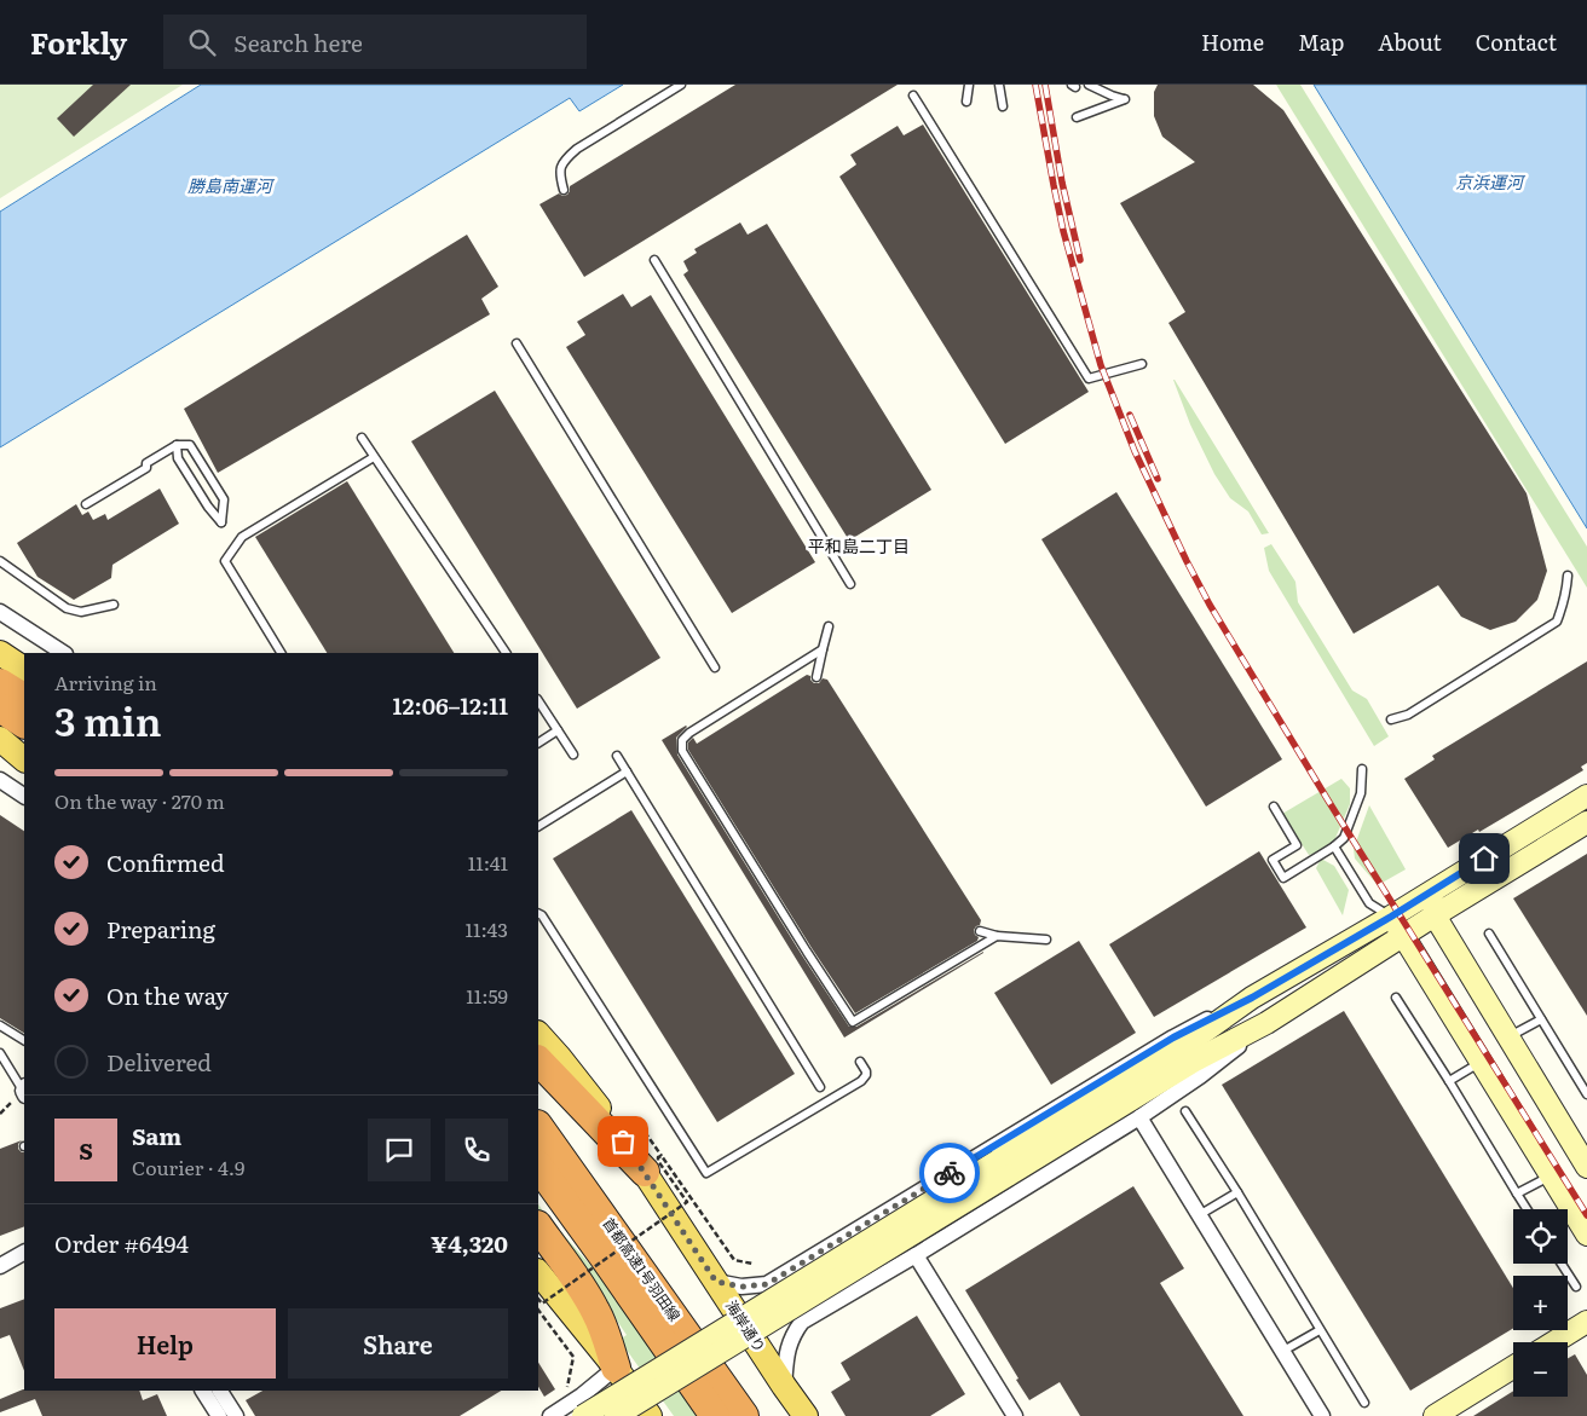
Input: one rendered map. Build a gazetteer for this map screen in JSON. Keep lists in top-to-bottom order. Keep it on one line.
{"streets":{"highway":["首都高速1号羽田線"],"main road":["海岸通り"]},"districts":["平和島二丁目"],"water":["京浜運河","勝島南運河"],"page":{"header":"Forkly","search":"Search here","nav":["Home","Map","About","Contact"],"heading":["3 min","Arriving in","12:06–12:11"],"panel":["Sam","Courier · 4.9","Order #6494","¥4,320"],"bar":"On the way · 270 m","list":[["Confirmed","11:41"],["Preparing","11:43"],["On the way","11:59"],"Delivered"],"round":"S","map_buttons":["+","−"],"buttons":["Help","Share"]}}
